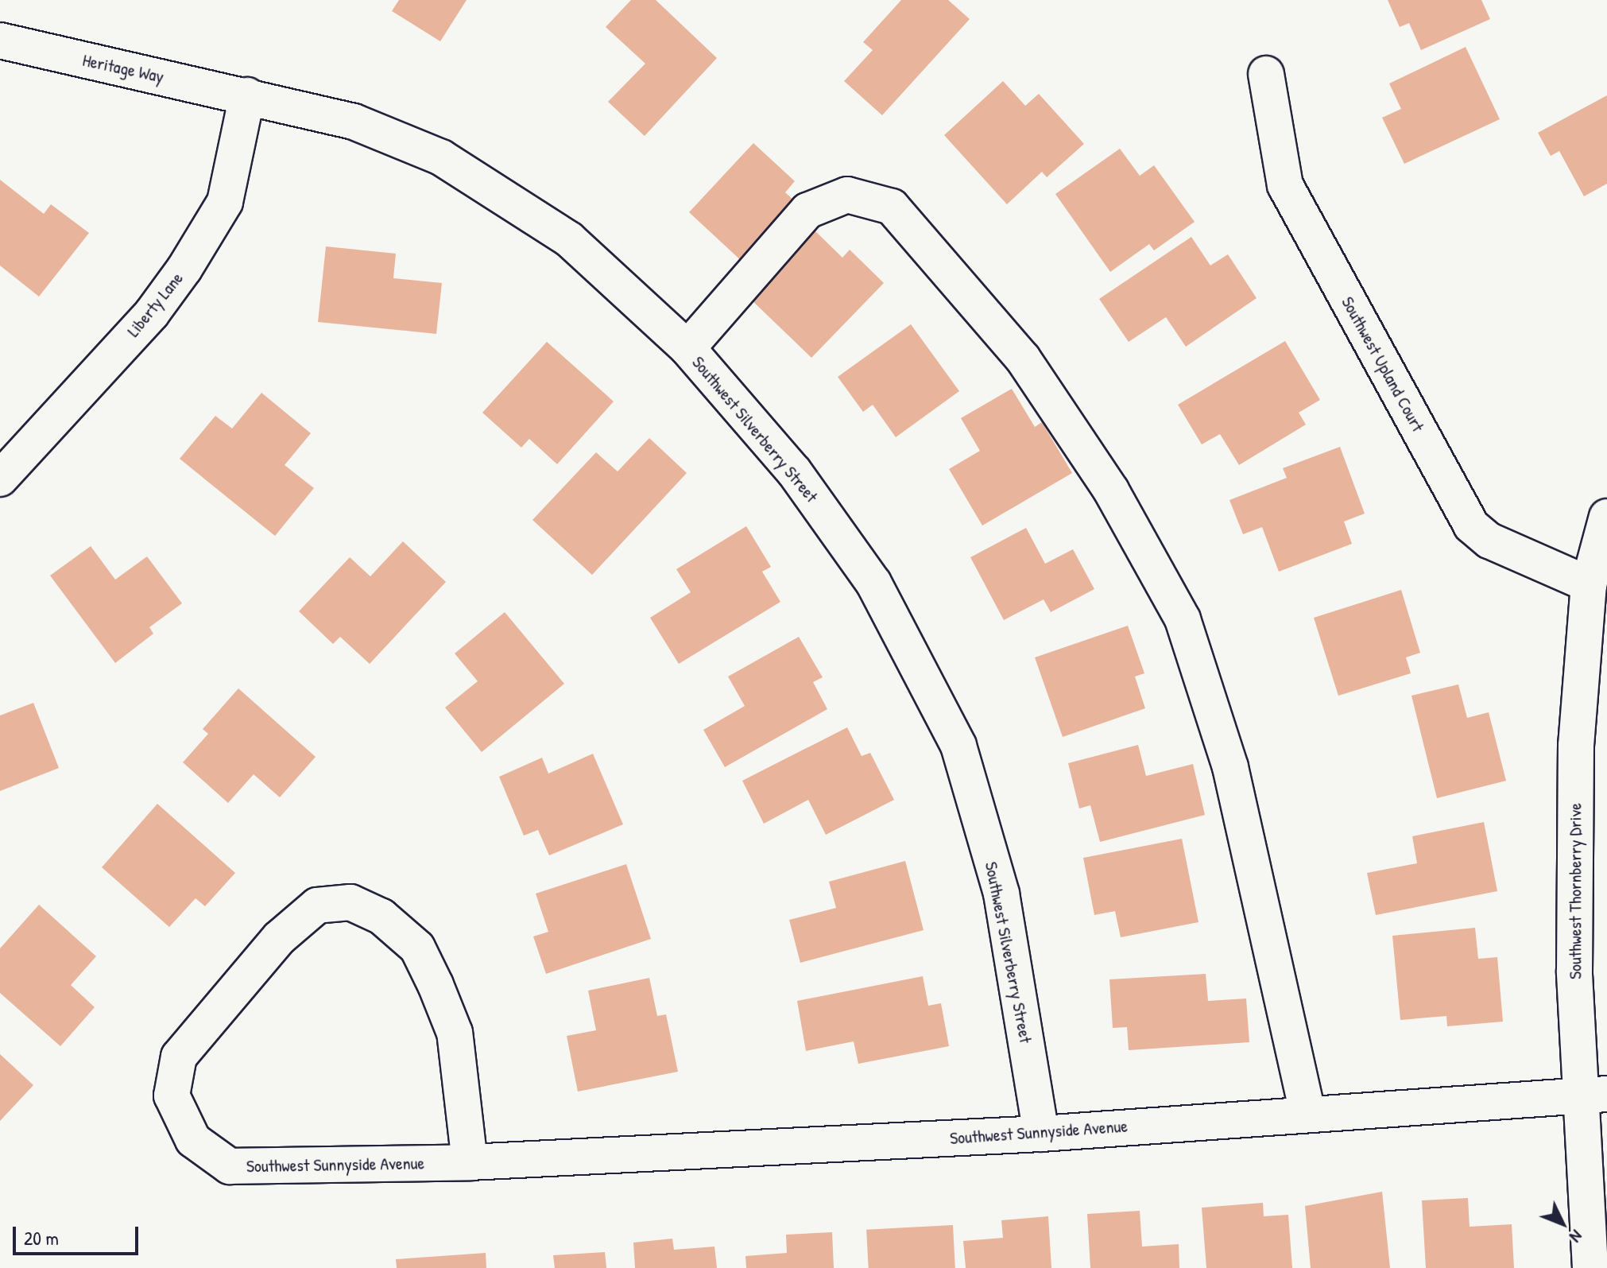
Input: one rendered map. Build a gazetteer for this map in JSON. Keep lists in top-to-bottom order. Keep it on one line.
{"streets":{"street":["Heritage Way","Liberty Lane","Southwest Upland Court","Southwest Silverberry Street","Southwest Thornberry Drive","Southwest Sunnyside Avenue"]},"crossings":[["Heritage Way","Liberty Lane"],["Heritage Way","Southwest Silverberry Street"],["Liberty Lane","Southwest Silverberry Street"],["Southwest Upland Court","Southwest Thornberry Drive"],["Southwest Silverberry Street","Southwest Sunnyside Avenue"],["Southwest Thornberry Drive","Southwest Sunnyside Avenue"]],"scale_bar":"20 m","north":"bottom right"}
